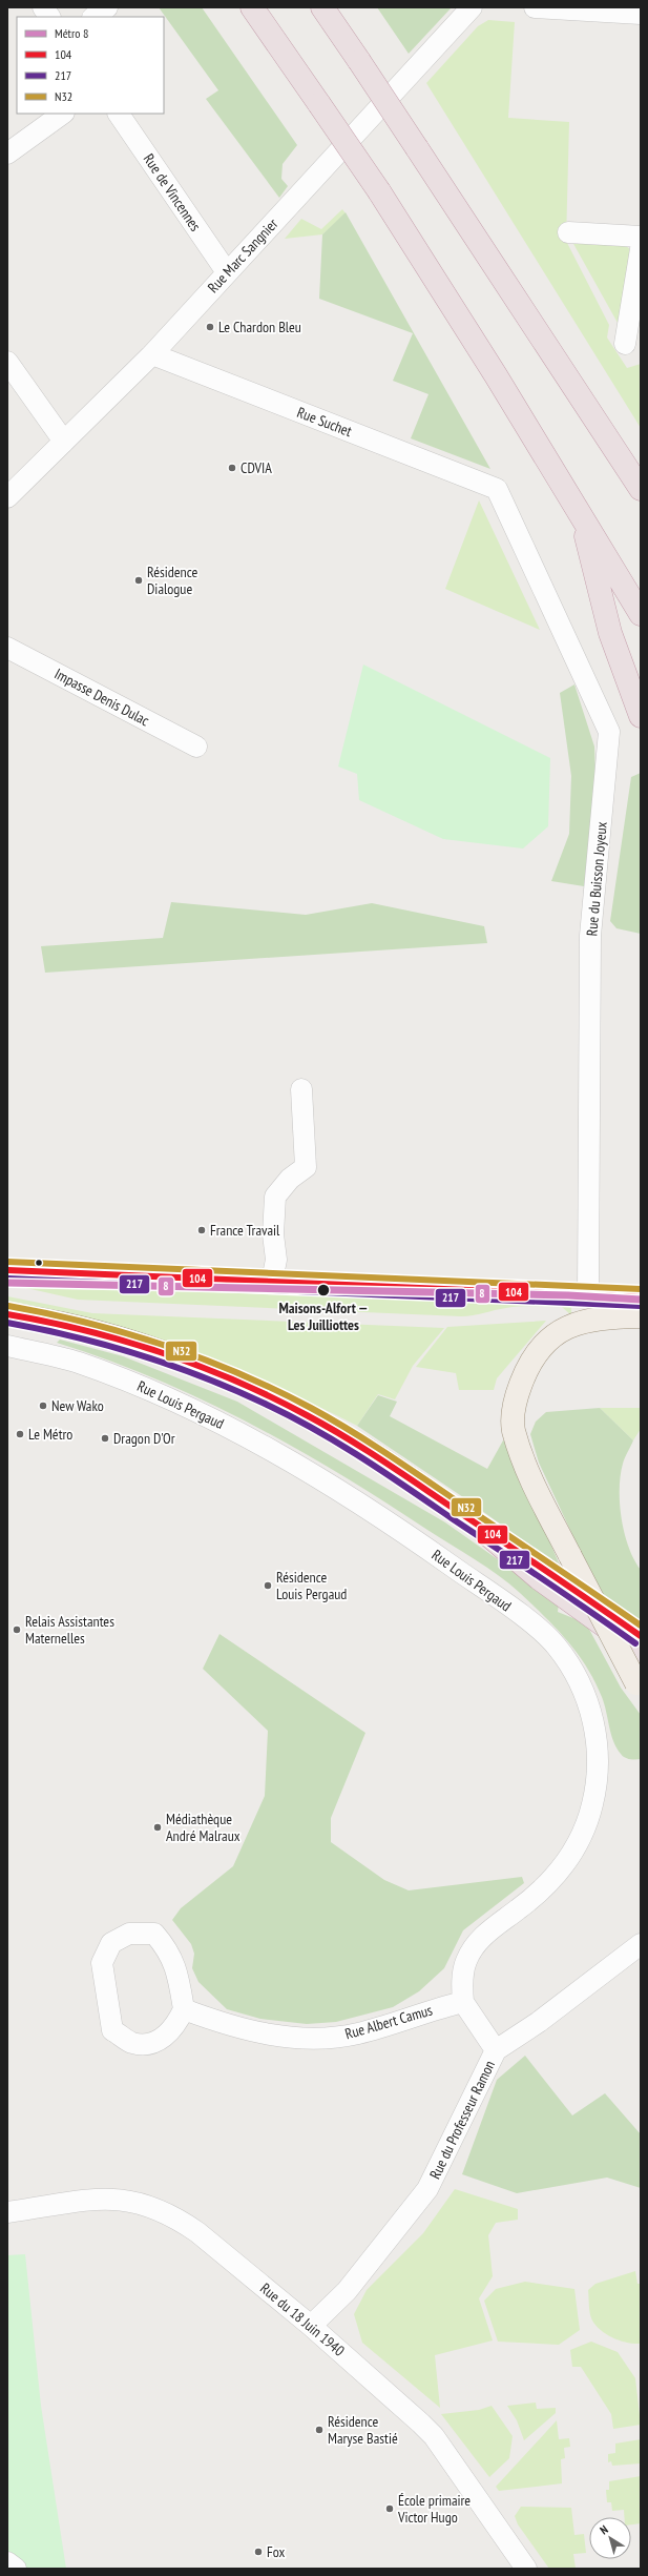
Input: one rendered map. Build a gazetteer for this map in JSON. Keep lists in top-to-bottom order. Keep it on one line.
{"streets":{"street":["Rue de Vincennes","Rue Marc Sangnier","Rue Suchet","Impasse Denis Dulac","Rue du Buisson Joyeux","Rue Louis Pergaud","Rue Albert Camus","Rue du Professeur Ramon","Rue du 18 Juin 1940"]},"crossings":[["Rue de Vincennes","Rue Marc Sangnier"],["Rue Marc Sangnier","Rue Suchet"],["Rue Suchet","Rue du Buisson Joyeux"],["Rue Louis Pergaud","Rue Albert Camus"],["Rue du Professeur Ramon","Rue du 18 Juin 1940"]],"places":["Le Chardon Bleu","CDVIA","Résidence Dialogue","France Travail","Maisons-Alfort — Les Juilliottes","New Wako","Le Métro","Dragon D'Or","Résidence Louis Pergaud","Relais Assistantes Maternelles","Médiathèque André Malraux","Résidence Maryse Bastié","École primaire Victor Hugo","Fox"],"lines":["transit line N32","transit line 104","transit line 217","metro line 8"],"legend":["Métro 8","104","217","N32"],"north":"top left"}
